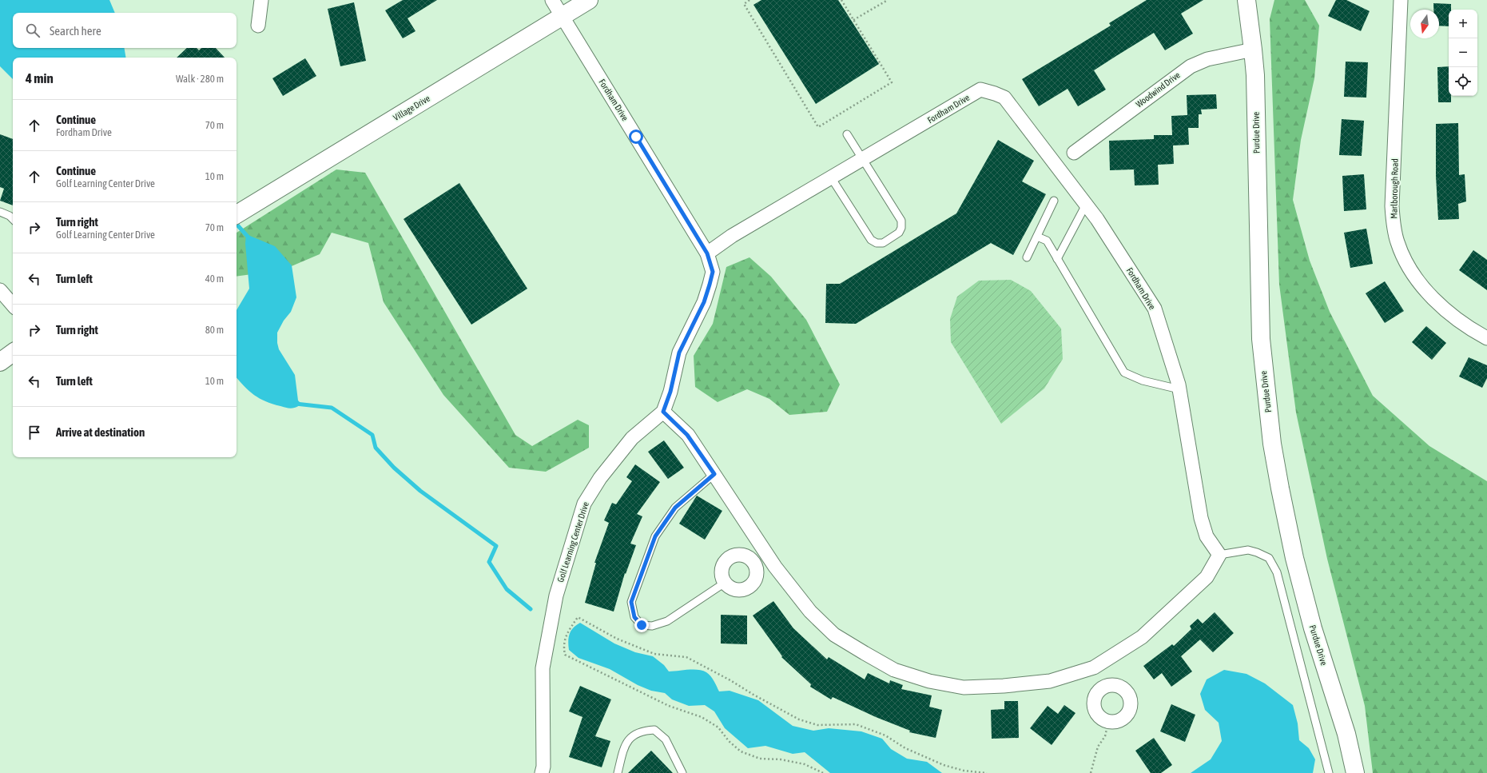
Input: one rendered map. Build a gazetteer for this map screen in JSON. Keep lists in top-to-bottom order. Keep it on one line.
{"streets":{"street":["Woodwind Drive","Fordham Drive","Village Drive","Purdue Drive","Marlborough Road","Golf Learning Center Drive"]},"crossings":[["Woodwind Drive","Purdue Drive"],["Fordham Drive","Village Drive"],["Fordham Drive","Golf Learning Center Drive"]],"north":"bottom","page":{"map_buttons":["+","−"],"search":"Search here","heading":["4 min","Walk · 280 m"],"list":[["Continue","Fordham Drive","70 m"],["Continue","Golf Learning Center Drive","10 m"],["Turn right","Golf Learning Center Drive","70 m"],["Turn left","40 m"],["Turn right","80 m"],["Turn left","10 m"],"Arrive at destination"]}}
